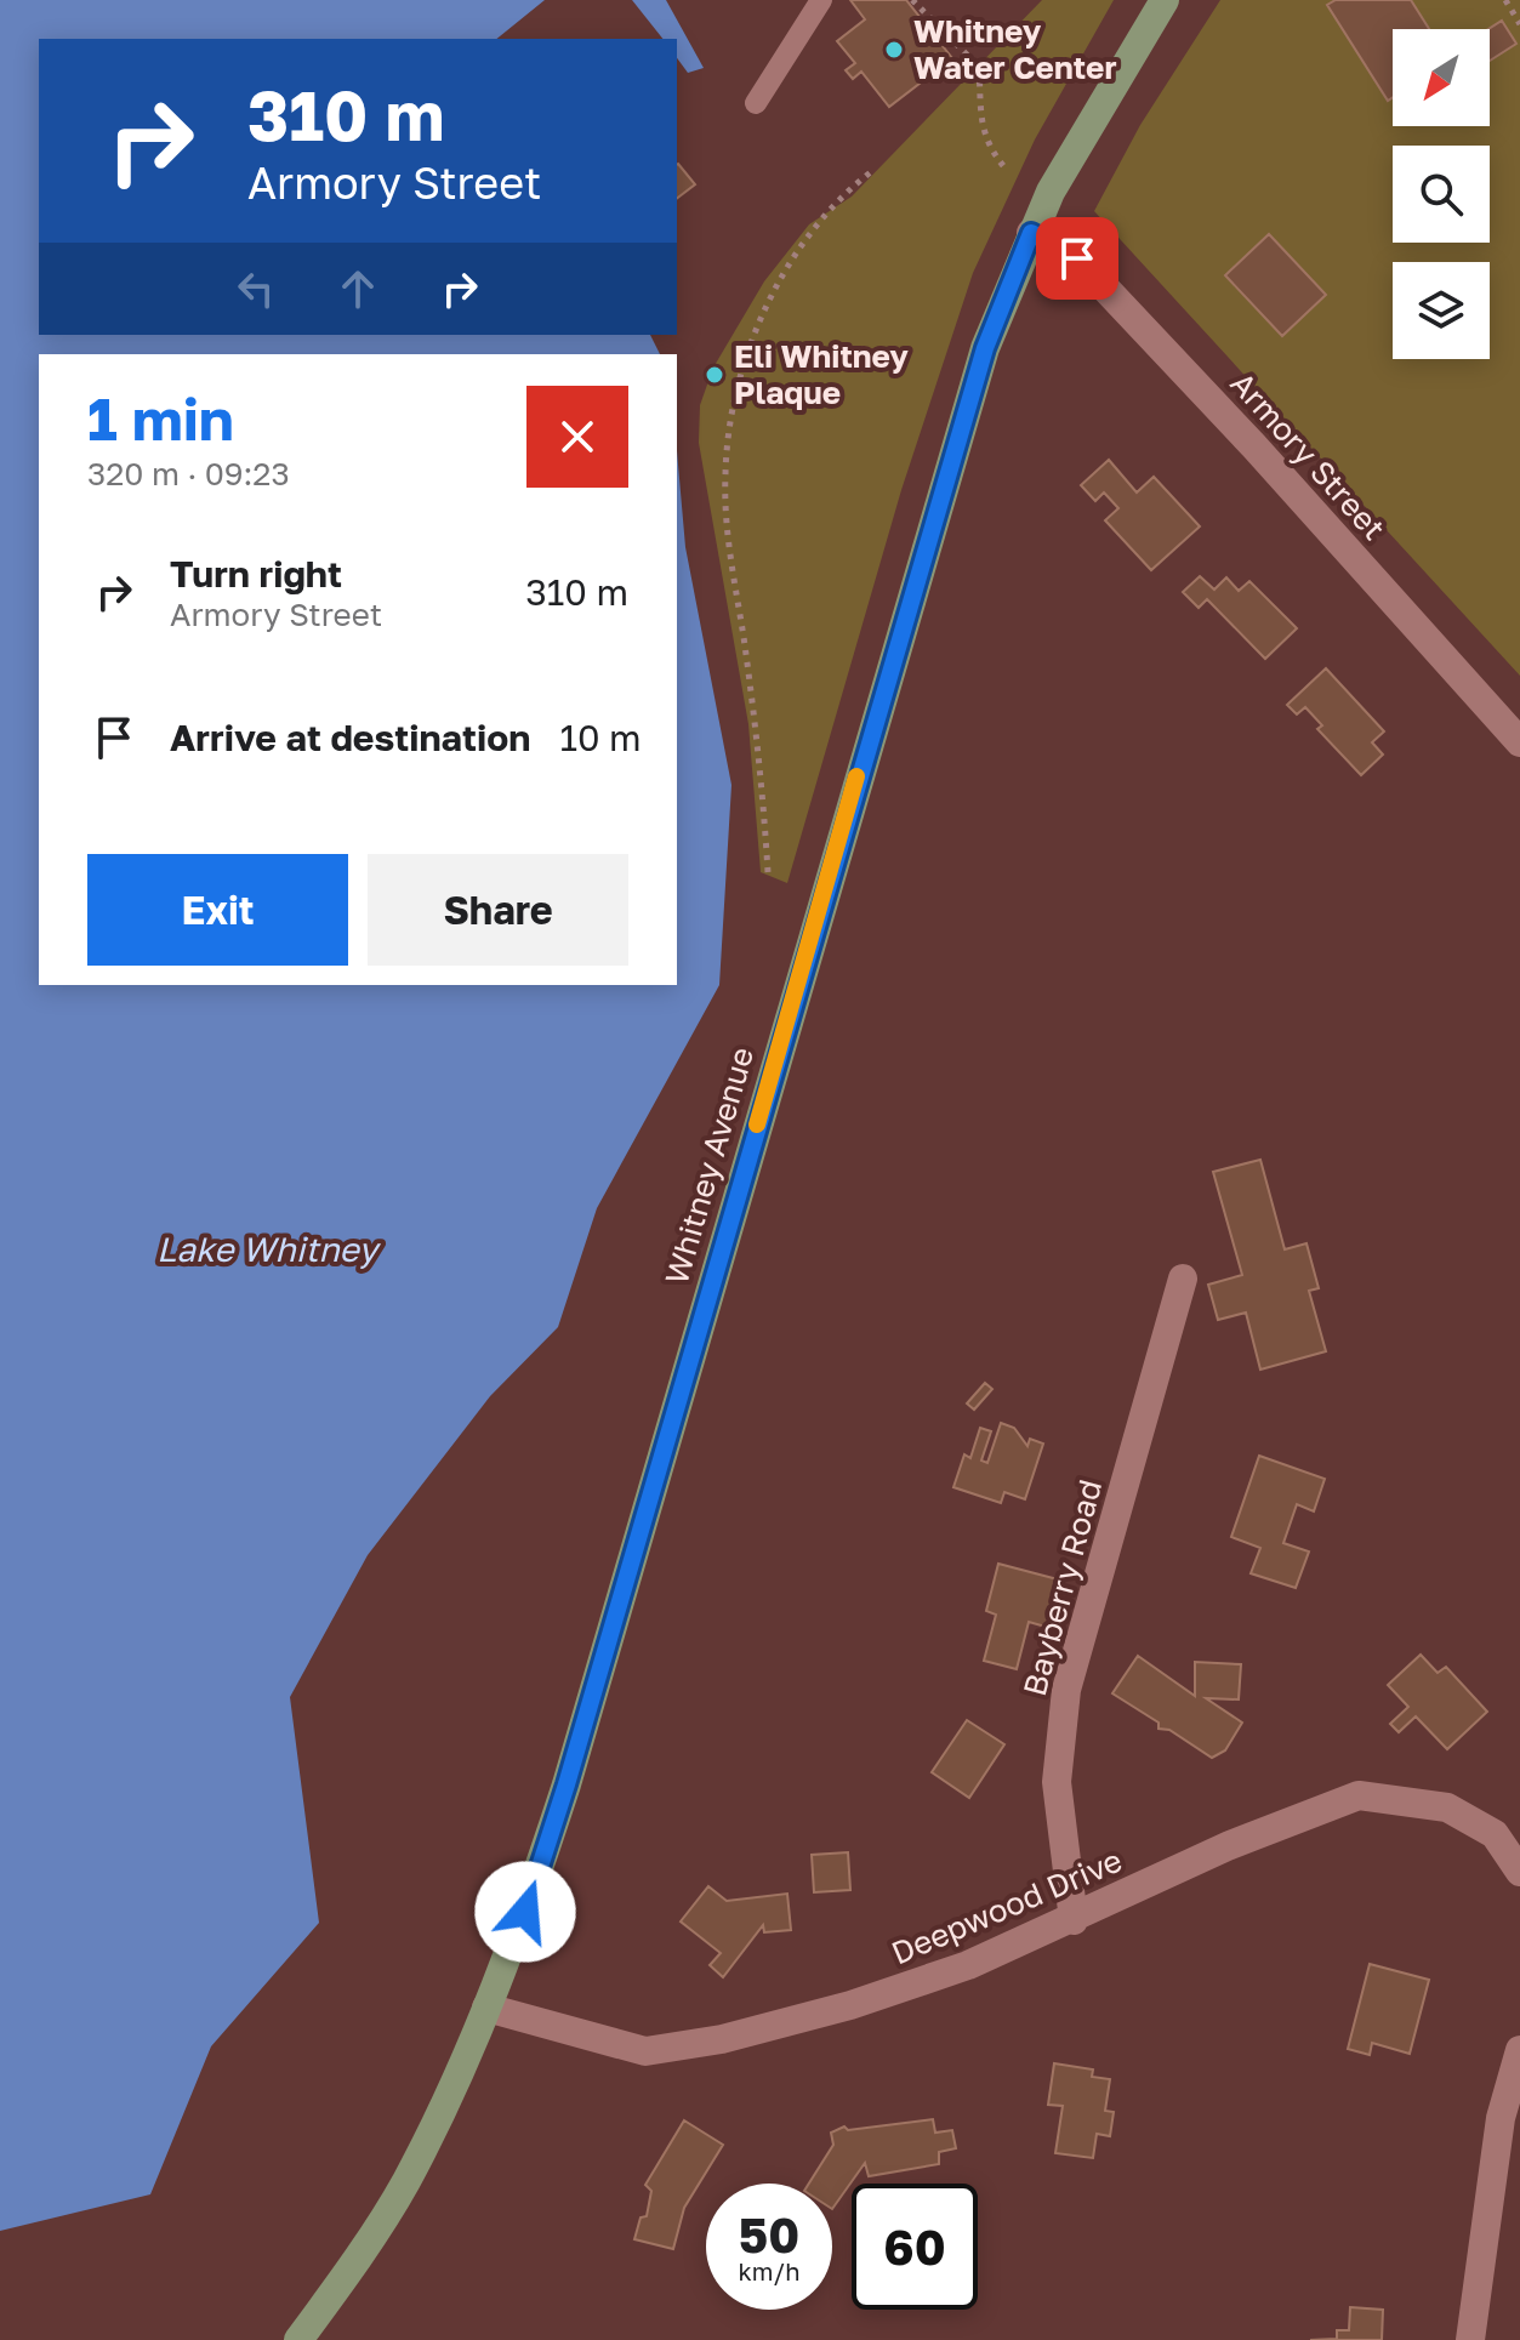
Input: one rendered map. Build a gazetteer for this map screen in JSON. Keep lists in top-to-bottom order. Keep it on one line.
{"streets":{"main road":["Whitney Avenue"],"street":["Armory Street","Bayberry Road","Deepwood Drive"]},"crossings":[["Armory Street","Whitney Avenue"],["Whitney Avenue","Deepwood Drive"],["Bayberry Road","Deepwood Drive"]],"water":["Lake Whitney"],"places":["Whitney Water Center","Eli Whitney Plaque"],"north":"bottom left","page":{"turn":["310 m","Armory Street"],"heading":["1 min","320 m · 09:23"],"list":[{"name":"Turn right","note":"Armory Street","value":"310 m"},{"name":"Arrive at destination","value":"10 m"}],"buttons":["Exit","Share"],"speed":"50 km/h","limit":"60"}}
